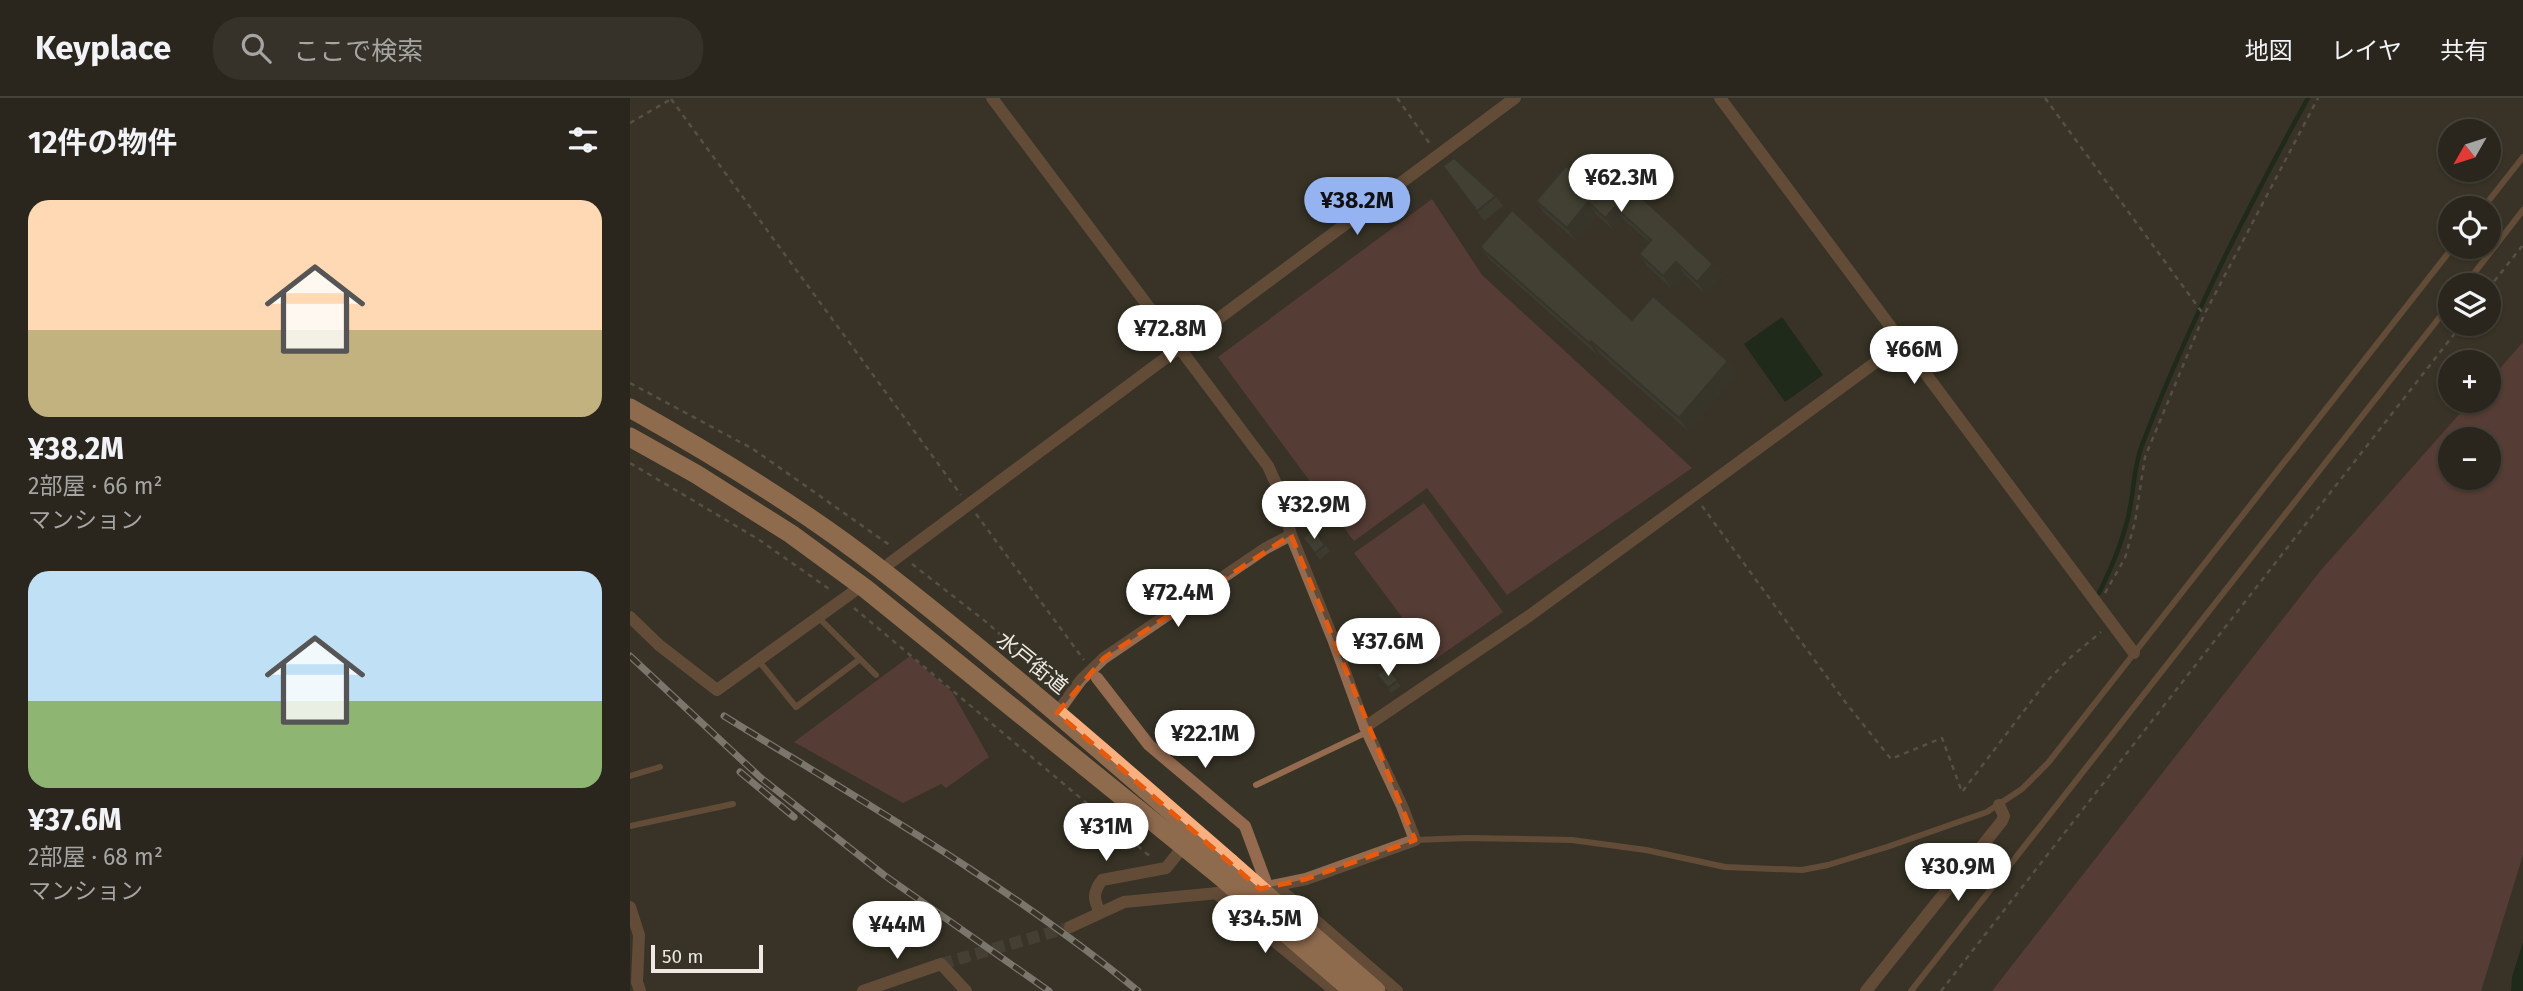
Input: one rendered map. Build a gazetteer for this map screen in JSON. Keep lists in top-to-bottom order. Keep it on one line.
{"streets":{"highway":["水戸街道"]},"scale_bar":"50 m","north":"bottom left","page":{"header":"Keyplace","search":"ここで検索","nav":["地図","レイヤ","共有"],"heading":"12件の物件","map_buttons":["+","−"],"price":["¥62.3M","¥38.2M","¥72.8M","¥66M","¥32.9M","¥72.4M","¥37.6M","¥22.1M","¥31M","¥30.9M","¥34.5M","¥44M"],"list":[{"name":"¥38.2M","note":"2部屋 · 66 m² · マンション"},{"name":"¥37.6M","note":"2部屋 · 68 m² · マンション"}],"scale":"50 m"}}
